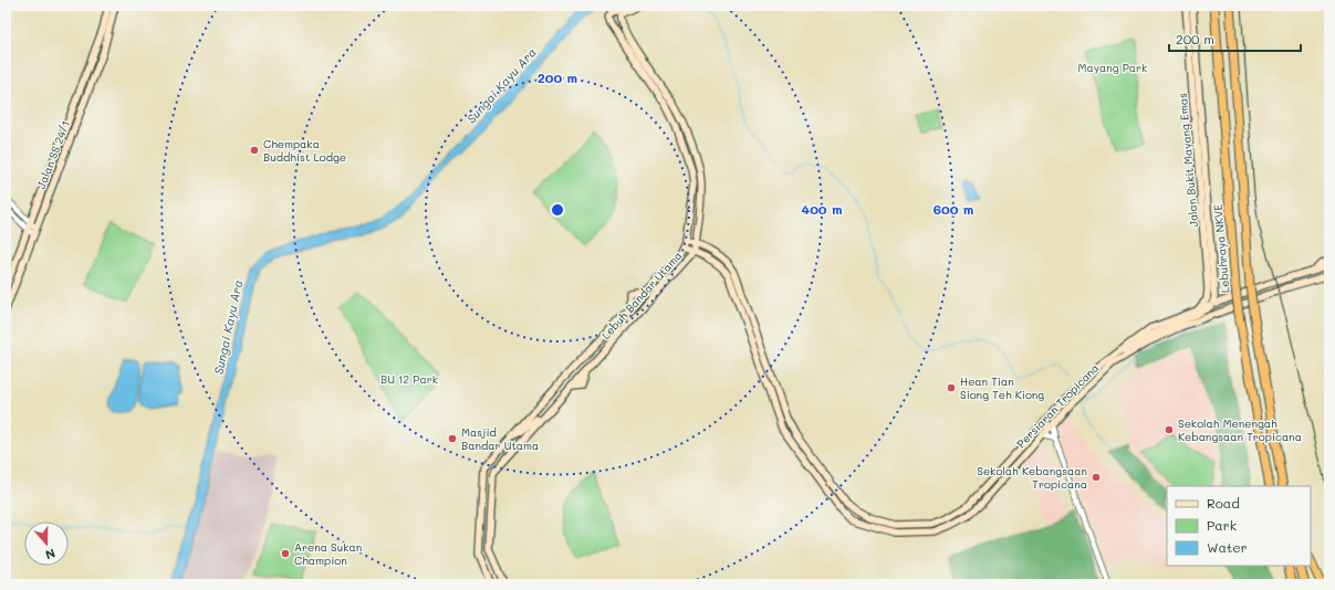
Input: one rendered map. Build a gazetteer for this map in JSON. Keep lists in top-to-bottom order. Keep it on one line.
{"streets":{"highway":["Lebuhraya NKVE"],"main road":["Jalan SS 24/1","Jalan Bukit Mayang Emas","Lebuh Bandar Utama","Persiaran Tropicana"]},"crossings":[["Jalan Bukit Mayang Emas","Persiaran Tropicana"],["Lebuh Bandar Utama","Persiaran Tropicana"]],"water":["Sungai Kayu Ara"],"parks":["Mayang Park","BU 12 Park"],"places":["Chempaka Buddhist Lodge","Hean Tian Siong Teh Kiong","Sekolah Menengah Kebangsaan Tropicana","Masjid Bandar Utama","Sekolah Kebangsaan Tropicana","Arena Sukan Champion"],"legend":["Road","Park","Water"],"scale_bar":"200 m","north":"bottom","rings":["200 m","400 m","600 m"]}
